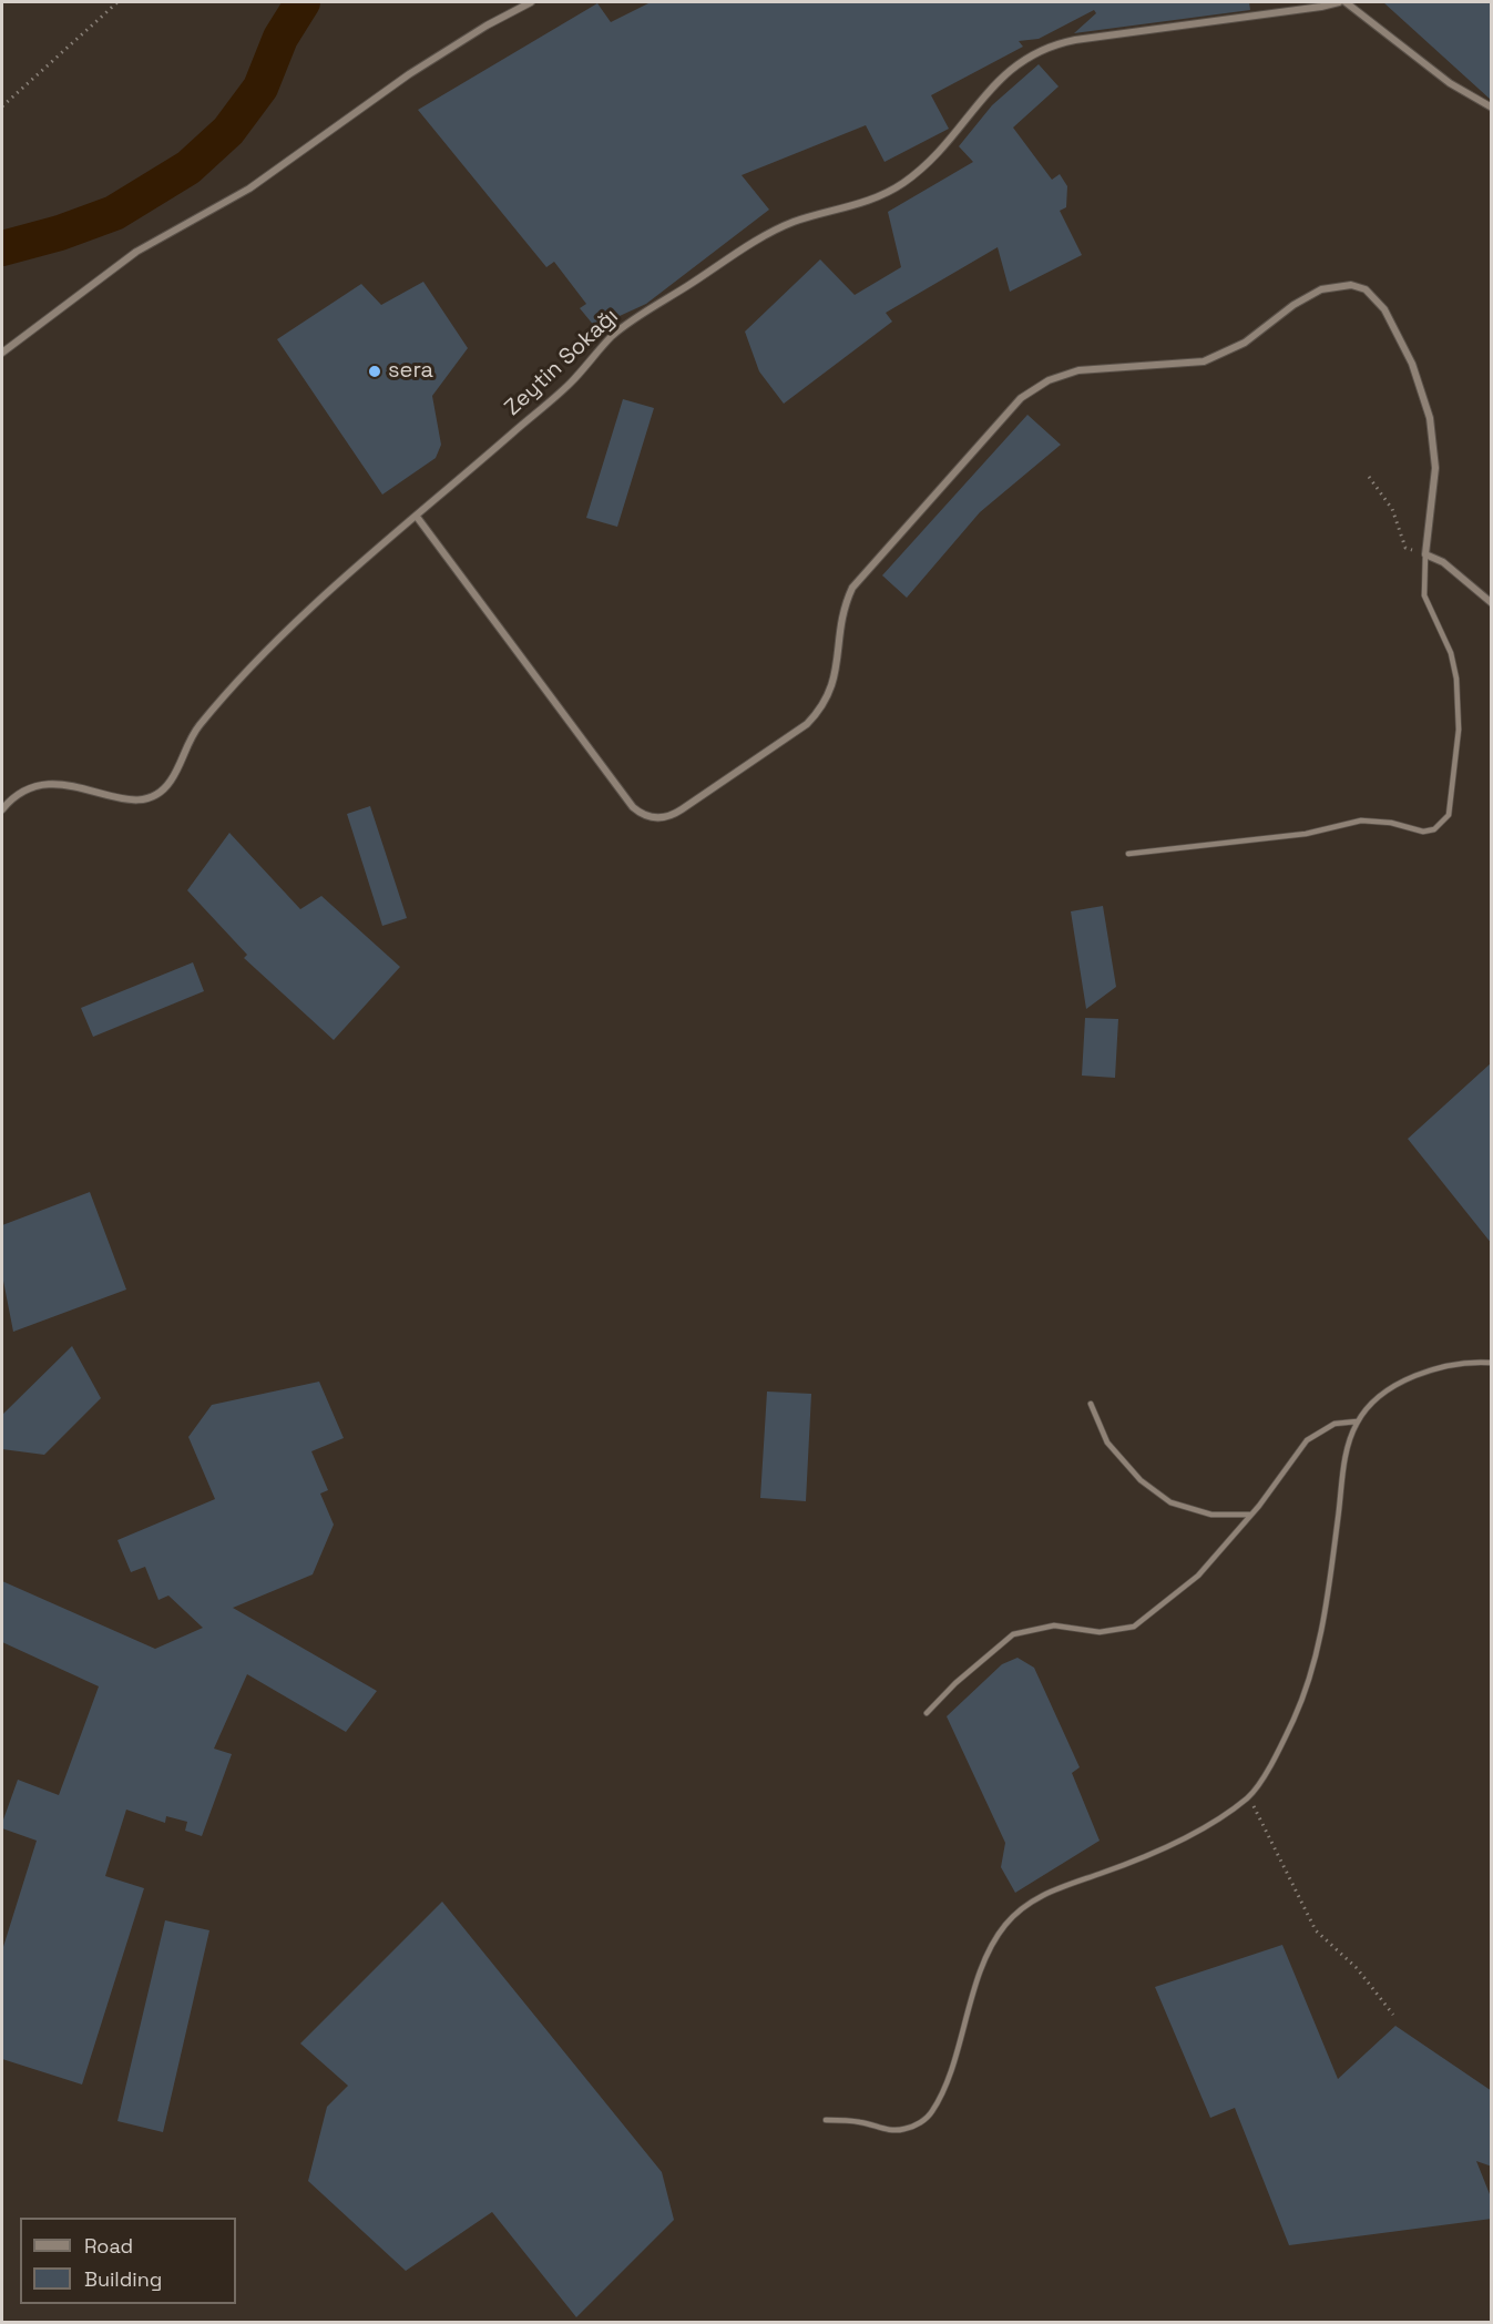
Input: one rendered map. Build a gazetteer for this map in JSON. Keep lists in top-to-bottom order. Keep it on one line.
{"streets":{"street":["Zeytin Sokağı"]},"places":["sera"],"legend":["Road","Building"]}
